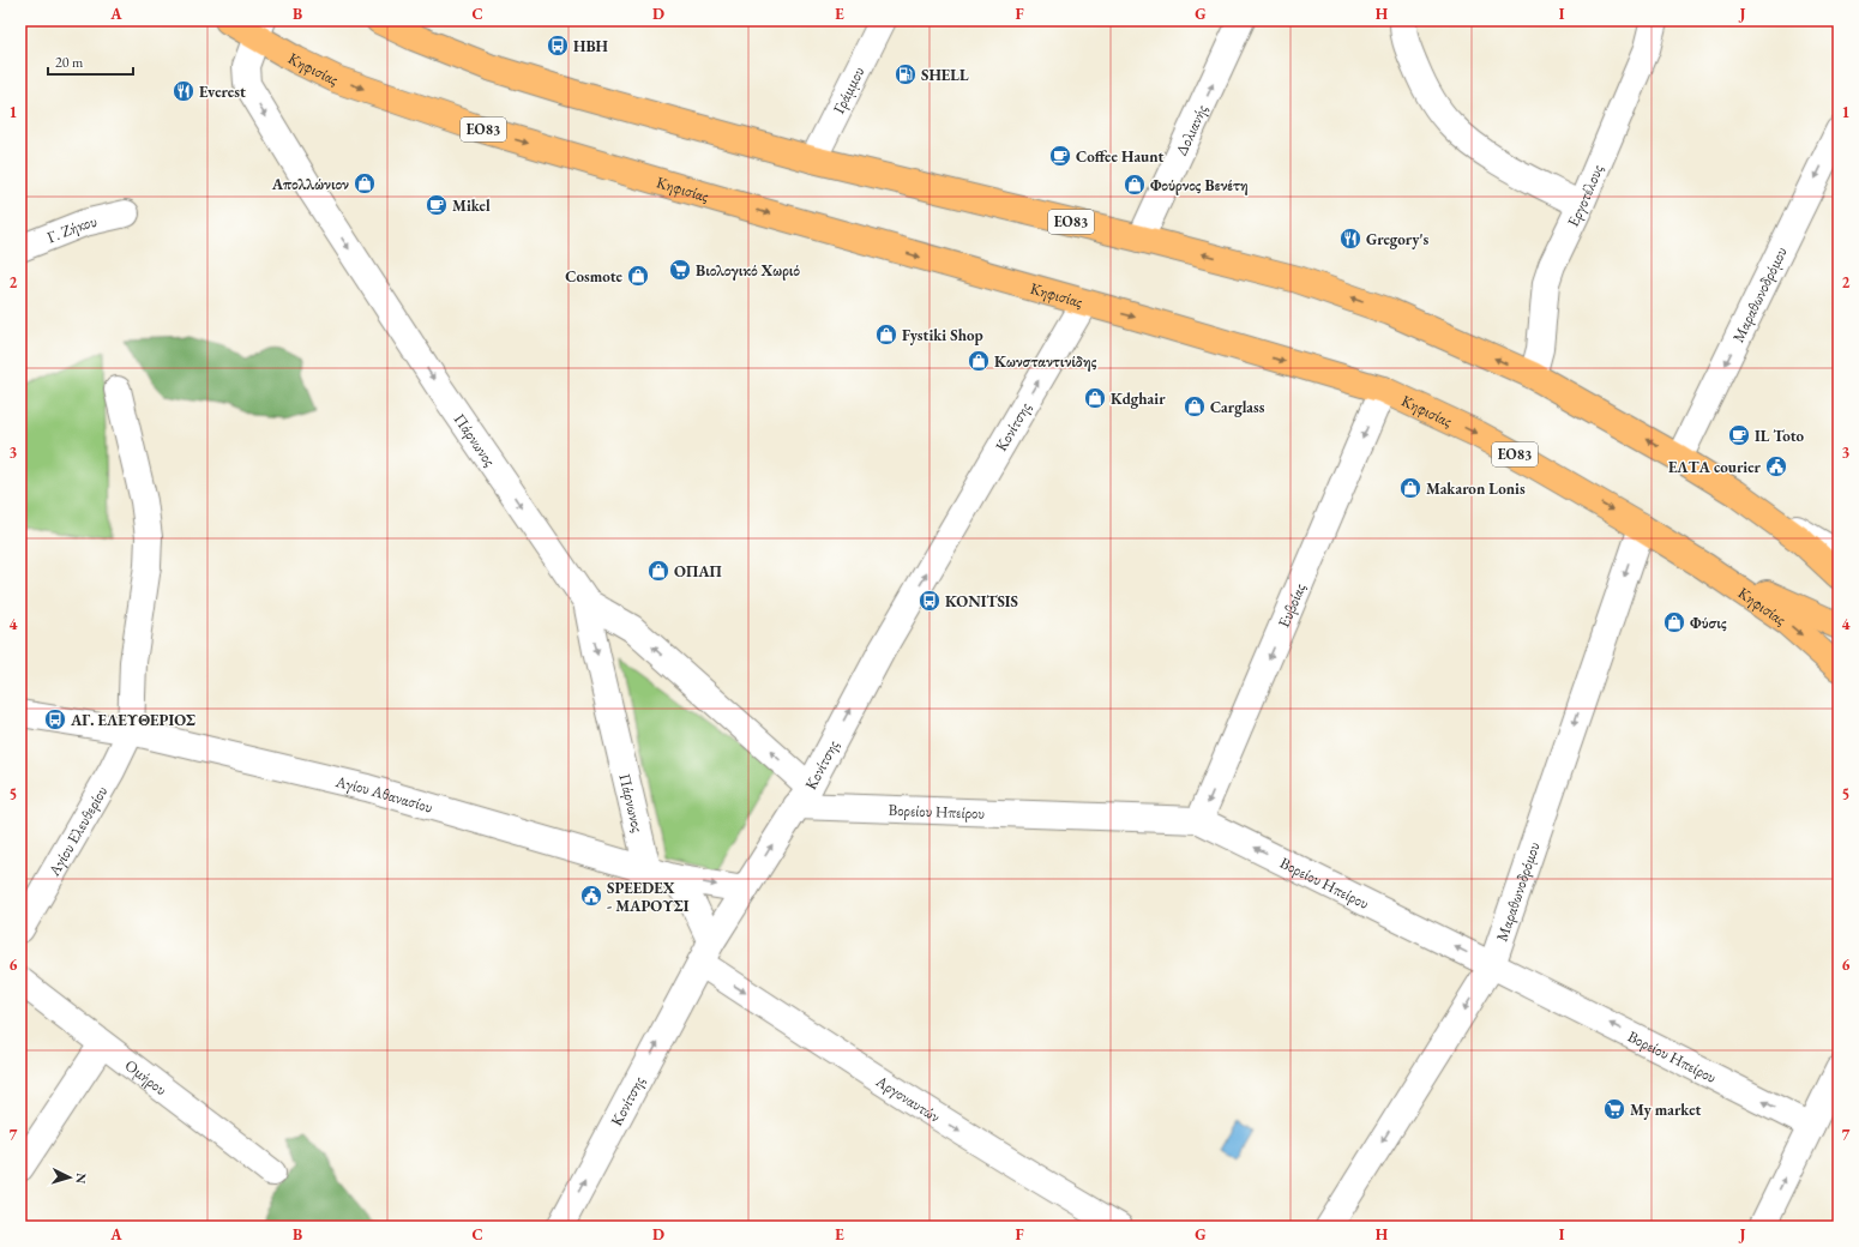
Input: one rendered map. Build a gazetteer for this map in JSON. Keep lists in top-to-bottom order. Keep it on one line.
{"streets":{"main road":["Κηφισίας","ΕΟ83"],"street":["Γράμμου","Δολιανής","Εργοτέλους","Γ. Ζήκου","Μαραθωνοδρόμου","Κονίτσης","Πάρνωνος","Ευβοίας","Αγίου Αθανασίου","Βορείου Ηπείρου","Αγίου Ελευθερίου","Ομήρου","Αργοναυτών"]},"crossings":[["Κηφισίας","Μαραθωνοδρόμου"],["Κηφισίας","Κονίτσης"],["Κηφισίας","Πάρνωνος"],["Κηφισίας","Ευβοίας"],["Γράμμου","ΕΟ83"],["ΕΟ83","Δολιανής"],["ΕΟ83","Εργοτέλους"],["ΕΟ83","Μαραθωνοδρόμου"],["Μαραθωνοδρόμου","Βορείου Ηπείρου"],["Κονίτσης","Αγίου Αθανασίου"],["Κονίτσης","Βορείου Ηπείρου"],["Κονίτσης","Αργοναυτών"],["Πάρνωνος","Αγίου Αθανασίου"],["Ευβοίας","Βορείου Ηπείρου"],["Αγίου Αθανασίου","Αγίου Ελευθερίου"]],"one_way":["Δολιανής","Μαραθωνοδρόμου","Κονίτσης","Ευβοίας","Βορείου Ηπείρου","Αργοναυτών"],"places":{"bus stop":["ΗΒΗ","KONITSIS","ΑΓ. ΕΛΕΥΘΕΡΙΟΣ"],"fuel station":["SHELL"],"restaurant":["Everest","Gregory's"],"cafe":["Coffee Haunt","Mikel","IL Toto"],"shop":["Απολλώνιον","Φούρνος Βενέτη","Cosmote","Fystiki Shop","Κωνσταντινίδης","Kdghair","Carglass","Makaron Lonis","ΟΠΑΠ","Φύσις"],"supermarket":["Βιολογικό Χωριό","My market"],"public building":["ΕΛΤΑ courier","SPEEDEX - ΜΑΡΟΥΣΙ"]},"scale_bar":"20 m","north":"right","grid":{"columns":["A","B","C","D","E","F","G","H","I","J"],"rows":["1","2","3","4","5","6","7"]}}
